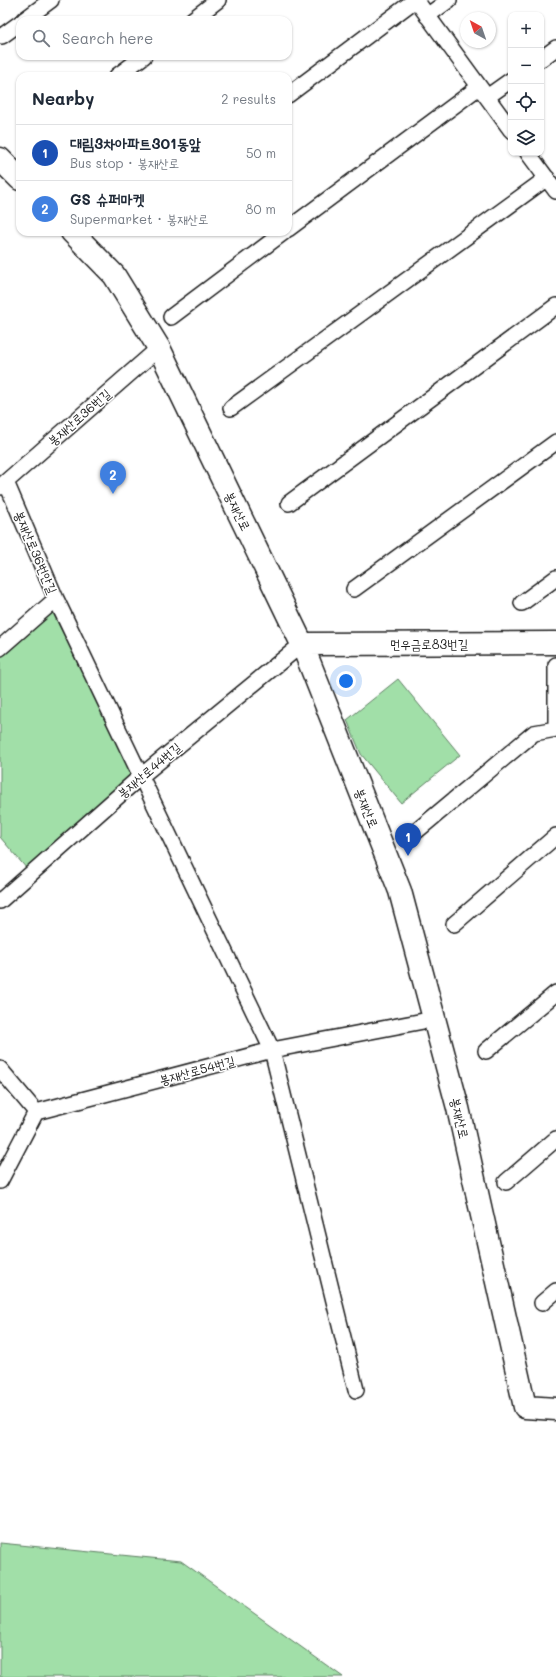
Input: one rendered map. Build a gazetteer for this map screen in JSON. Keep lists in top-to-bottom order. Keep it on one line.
{"streets":{"street":["봉재산로","먼우금로83번길"],"lane":["봉재산로36번길","봉재산로36번안길","봉재산로44번길","봉재산로54번길"]},"crossings":[["봉재산로36번길","봉재산로"],["봉재산로36번길","봉재산로36번안길"],["봉재산로","먼우금로83번길"],["봉재산로","봉재산로44번길"],["봉재산로","봉재산로54번길"],["먼우금로83번길","봉재산로44번길"]],"north":"top left","page":{"map_buttons":["+","−"],"search":"Search here","heading":["Nearby","2 results"],"list":[{"mark":"1","name":"대림3차아파트301동앞","note":"Bus stop · 봉재산로","value":"50 m"},{"mark":"2","name":"GS 슈퍼마켓","note":"Supermarket · 봉재산로","value":"80 m"}],"pins":["2","1"]}}
